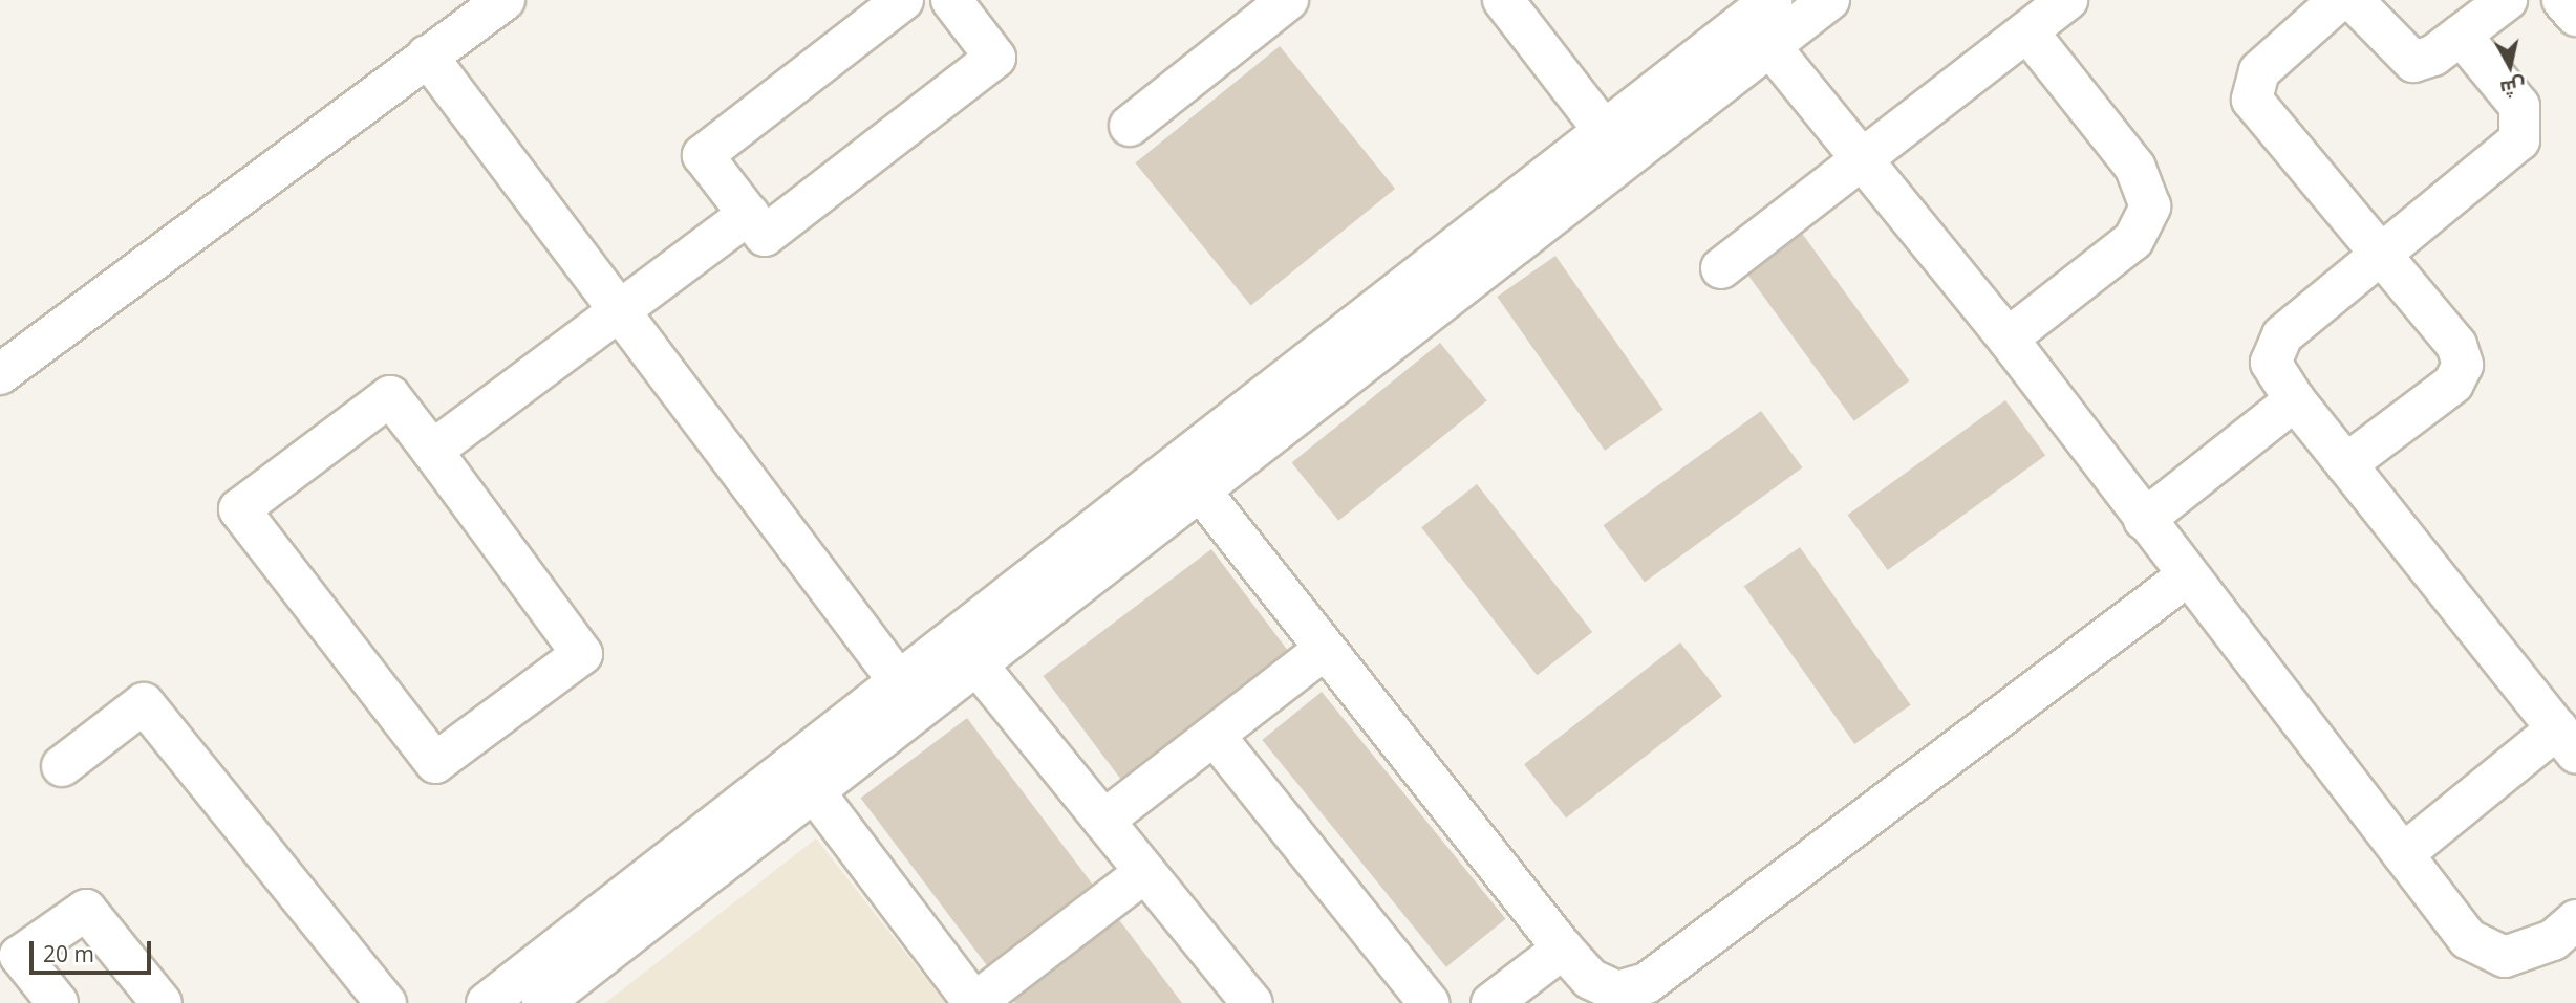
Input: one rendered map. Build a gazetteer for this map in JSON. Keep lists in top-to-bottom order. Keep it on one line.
{"scale_bar":"20 m","north":"bottom"}
